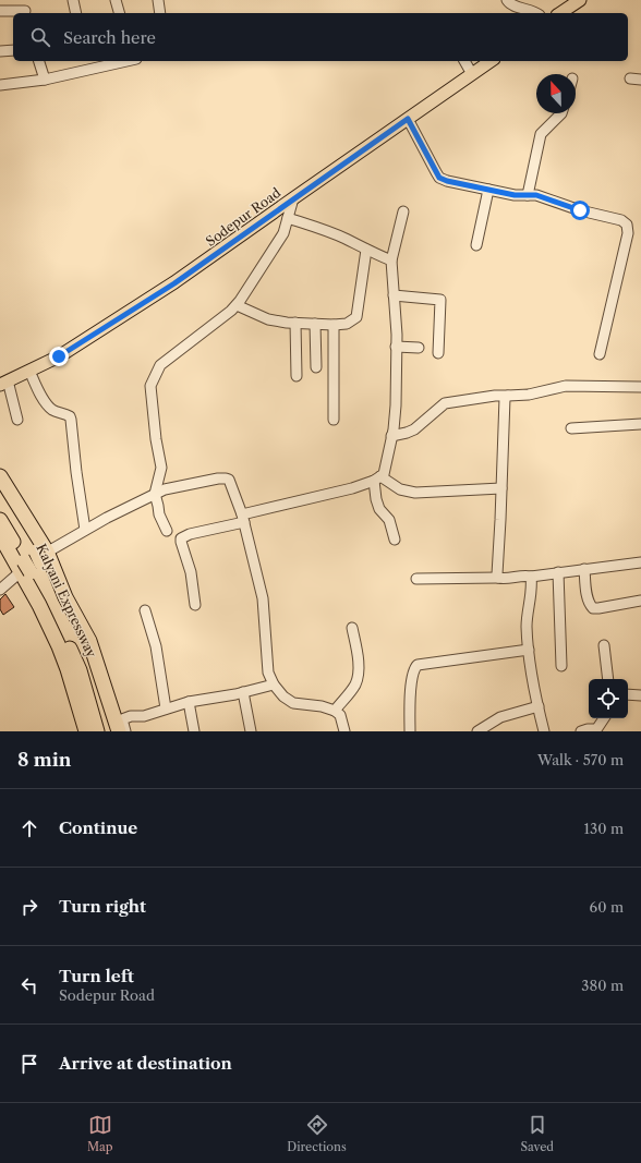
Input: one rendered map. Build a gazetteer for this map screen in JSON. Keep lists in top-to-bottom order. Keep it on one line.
{"streets":{"highway":["Kalyani Expressway"],"main road":["Sodepur Road"]},"north":"top","page":{"search":"Search here","heading":["8 min","Walk · 570 m"],"list":[["Continue","130 m"],["Turn right","60 m"],["Turn left","Sodepur Road","380 m"],"Arrive at destination"],"nav":["Map","Directions","Saved"]}}
